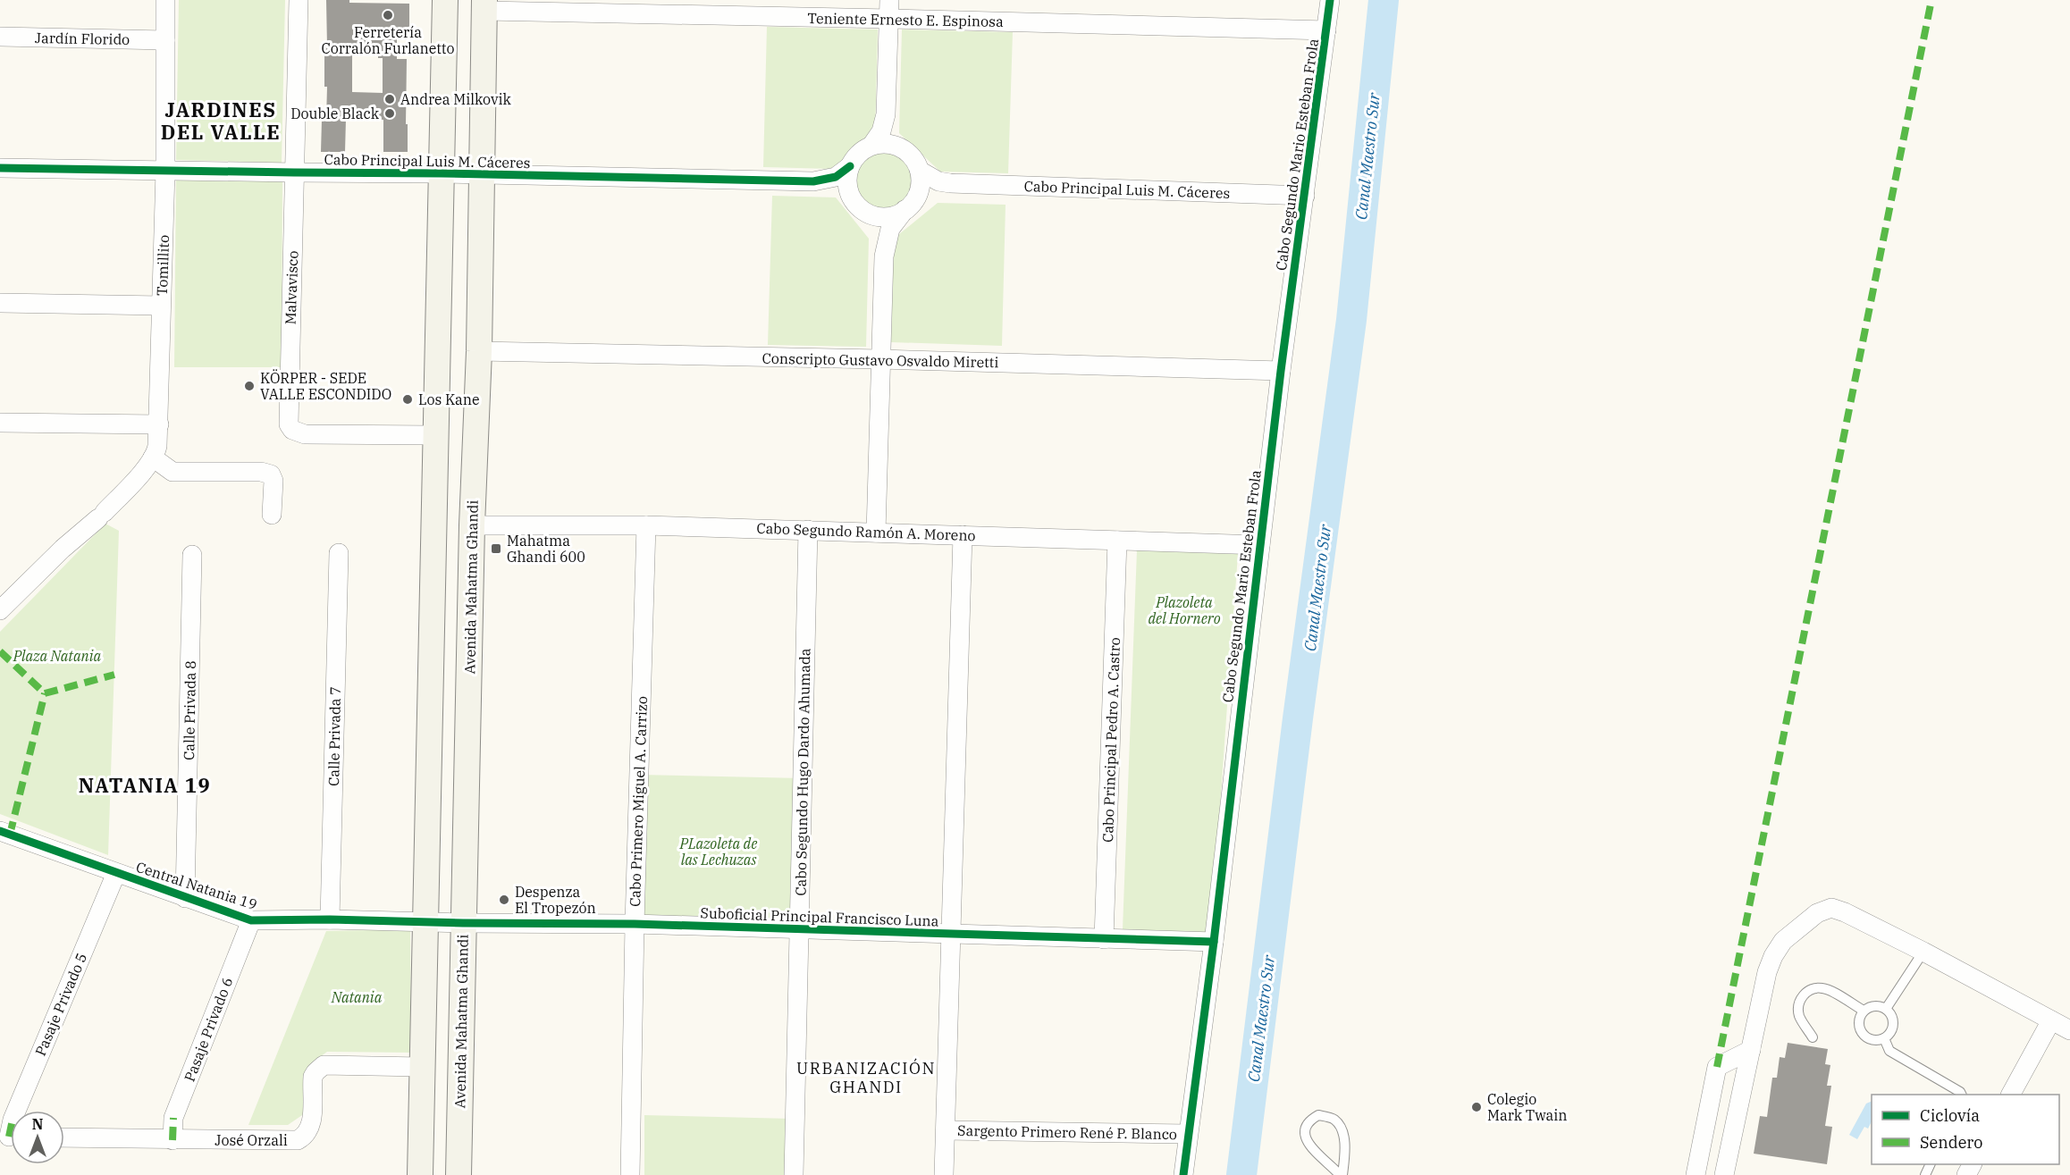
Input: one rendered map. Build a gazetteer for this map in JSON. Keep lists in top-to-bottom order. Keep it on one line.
{"streets":{"main road":["Avenida Mahatma Ghandi"],"street":["Teniente Ernesto E. Espinosa","Jardín Florido","Cabo Segundo Mario Esteban Frola","Cabo Principal Luis M. Cáceres","Tomillito","Malvavisco","Conscripto Gustavo Osvaldo Miretti","Cabo Segundo Ramón A. Moreno","Calle Privada 8","Calle Privada 7","Cabo Principal Pedro A. Castro","Cabo Segundo Hugo Dardo Ahumada","Cabo Primero Miguel A. Carrizo","Central Natania 19","Suboficial Principal Francisco Luna","Pasaje Privado 5","Pasaje Privado 6","Sargento Primero René P. Blanco","José Orzali"]},"crossings":[["Teniente Ernesto E. Espinosa","Cabo Segundo Mario Esteban Frola"],["Teniente Ernesto E. Espinosa","Avenida Mahatma Ghandi"],["Jardín Florido","Tomillito"],["Cabo Segundo Mario Esteban Frola","Cabo Principal Luis M. Cáceres"],["Cabo Segundo Mario Esteban Frola","Conscripto Gustavo Osvaldo Miretti"],["Cabo Segundo Mario Esteban Frola","Cabo Segundo Ramón A. Moreno"],["Cabo Segundo Mario Esteban Frola","Suboficial Principal Francisco Luna"],["Cabo Segundo Mario Esteban Frola","Sargento Primero René P. Blanco"],["Cabo Principal Luis M. Cáceres","Tomillito"],["Cabo Principal Luis M. Cáceres","Malvavisco"],["Cabo Principal Luis M. Cáceres","Avenida Mahatma Ghandi"],["Conscripto Gustavo Osvaldo Miretti","Avenida Mahatma Ghandi"],["Cabo Segundo Ramón A. Moreno","Avenida Mahatma Ghandi"],["Cabo Segundo Ramón A. Moreno","Cabo Principal Pedro A. Castro"],["Cabo Segundo Ramón A. Moreno","Cabo Segundo Hugo Dardo Ahumada"],["Cabo Segundo Ramón A. Moreno","Cabo Primero Miguel A. Carrizo"],["Avenida Mahatma Ghandi","Suboficial Principal Francisco Luna"],["Calle Privada 8","Central Natania 19"],["Calle Privada 7","Central Natania 19"],["Cabo Principal Pedro A. Castro","Suboficial Principal Francisco Luna"],["Cabo Segundo Hugo Dardo Ahumada","Suboficial Principal Francisco Luna"],["Cabo Primero Miguel A. Carrizo","Suboficial Principal Francisco Luna"],["Central Natania 19","Suboficial Principal Francisco Luna"],["Central Natania 19","Pasaje Privado 5"],["Central Natania 19","Pasaje Privado 6"],["Pasaje Privado 6","José Orzali"]],"districts":["JARDINES DEL VALLE","NATANIA 19","URBANIZACIÓN GHANDI"],"water":["Canal Maestro Sur"],"parks":["Plazoleta del Hornero","Plaza Natania","PLazoleta de las Lechuzas","Natania"],"places":{"other":["Ferretería Corralón Furlanetto","Andrea Milkovik","Double Black","KÖRPER - SEDE VALLE ESCONDIDO","Los Kane","Despenza El Tropezón","Colegio Mark Twain"],"transit":["Mahatma Ghandi 600"]},"legend":["Ciclovía","Sendero"],"north":"top"}
